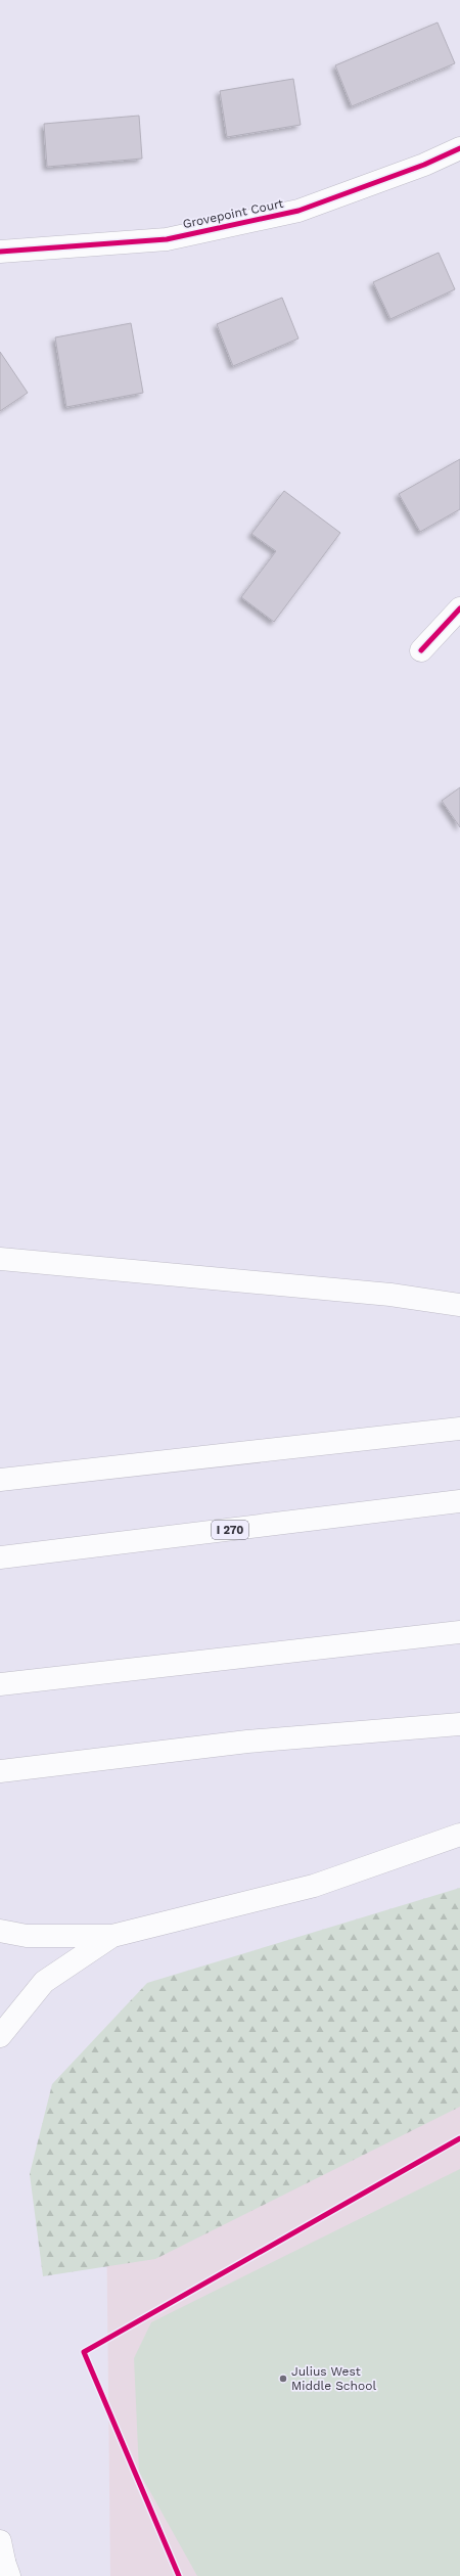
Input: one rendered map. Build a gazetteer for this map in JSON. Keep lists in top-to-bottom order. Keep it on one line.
{"streets":{"main road":["Grovepoint Court","I 270"]},"places":["Julius West Middle School"]}
